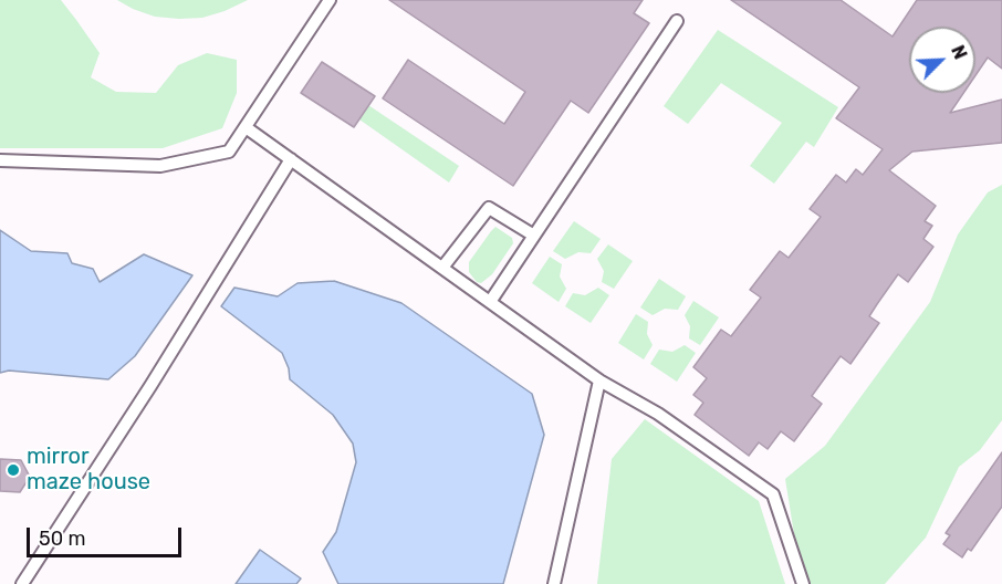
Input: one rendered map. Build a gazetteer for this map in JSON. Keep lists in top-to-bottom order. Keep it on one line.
{"places":["mirror maze house"],"scale_bar":"50 m","north":"top right"}
